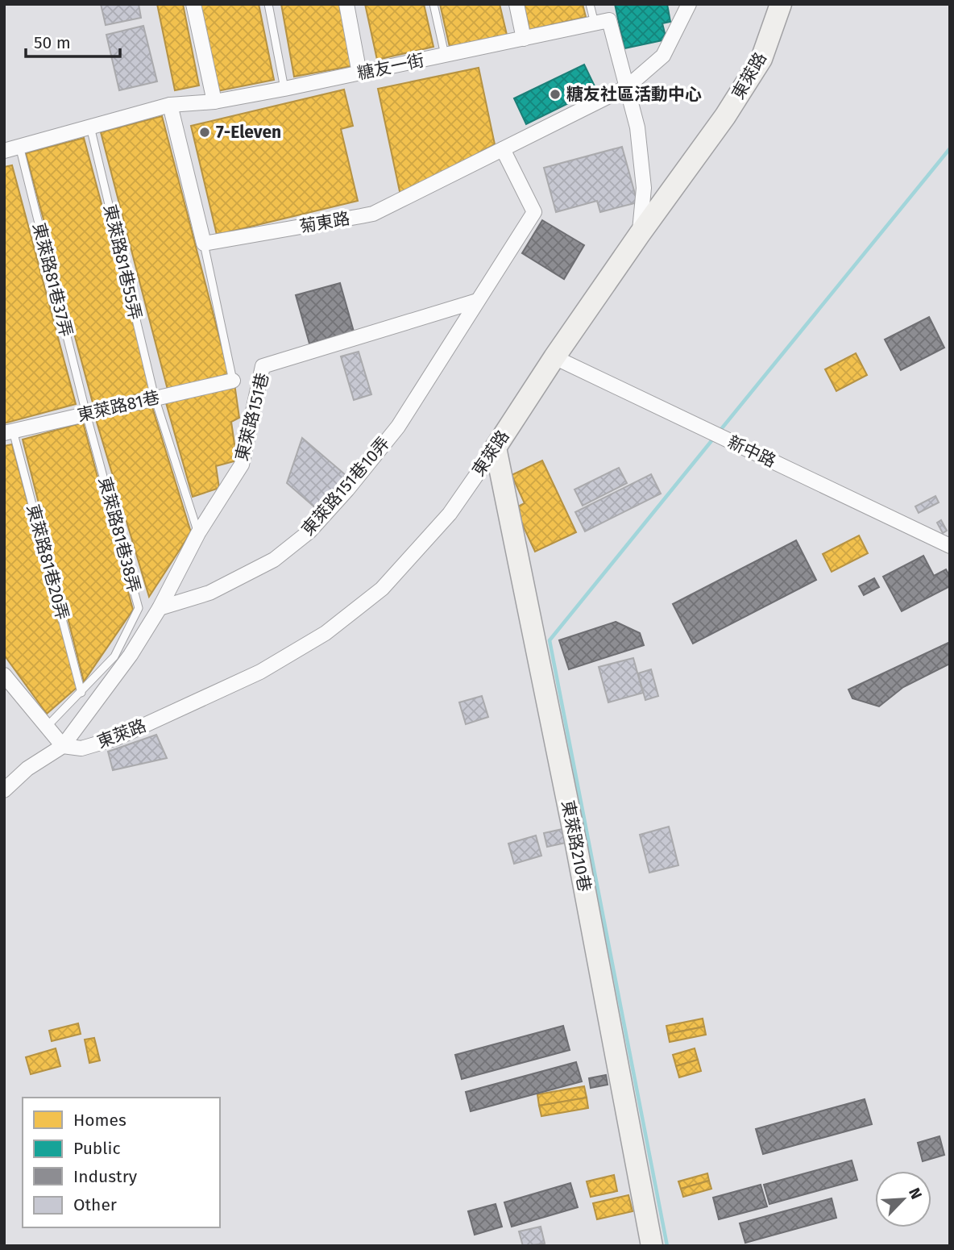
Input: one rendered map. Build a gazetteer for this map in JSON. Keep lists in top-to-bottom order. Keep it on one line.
{"streets":{"street":["糖友一街","東萊路","菊東路","東萊路81巷","東萊路151巷","新中路","東萊路151巷10弄","東萊路210巷"],"lane":["東萊路81巷55弄","東萊路81巷37弄","東萊路81巷38弄","東萊路81巷20弄"]},"crossings":[["糖友一街","菊東路"],["東萊路","東萊路151巷"],["東萊路","新中路"],["東萊路","東萊路210巷"],["東萊路81巷55弄","東萊路81巷"],["東萊路81巷55弄","東萊路151巷"],["東萊路81巷37弄","東萊路81巷"],["東萊路81巷37弄","東萊路81巷38弄"],["東萊路81巷","東萊路81巷38弄"],["東萊路81巷","東萊路81巷20弄"],["東萊路151巷","東萊路151巷10弄"],["東萊路81巷38弄","東萊路81巷20弄"]],"places":["糖友社區活動中心","7-Eleven"],"legend":["Homes","Public","Industry","Other"],"scale_bar":"50 m","north":"top right"}
